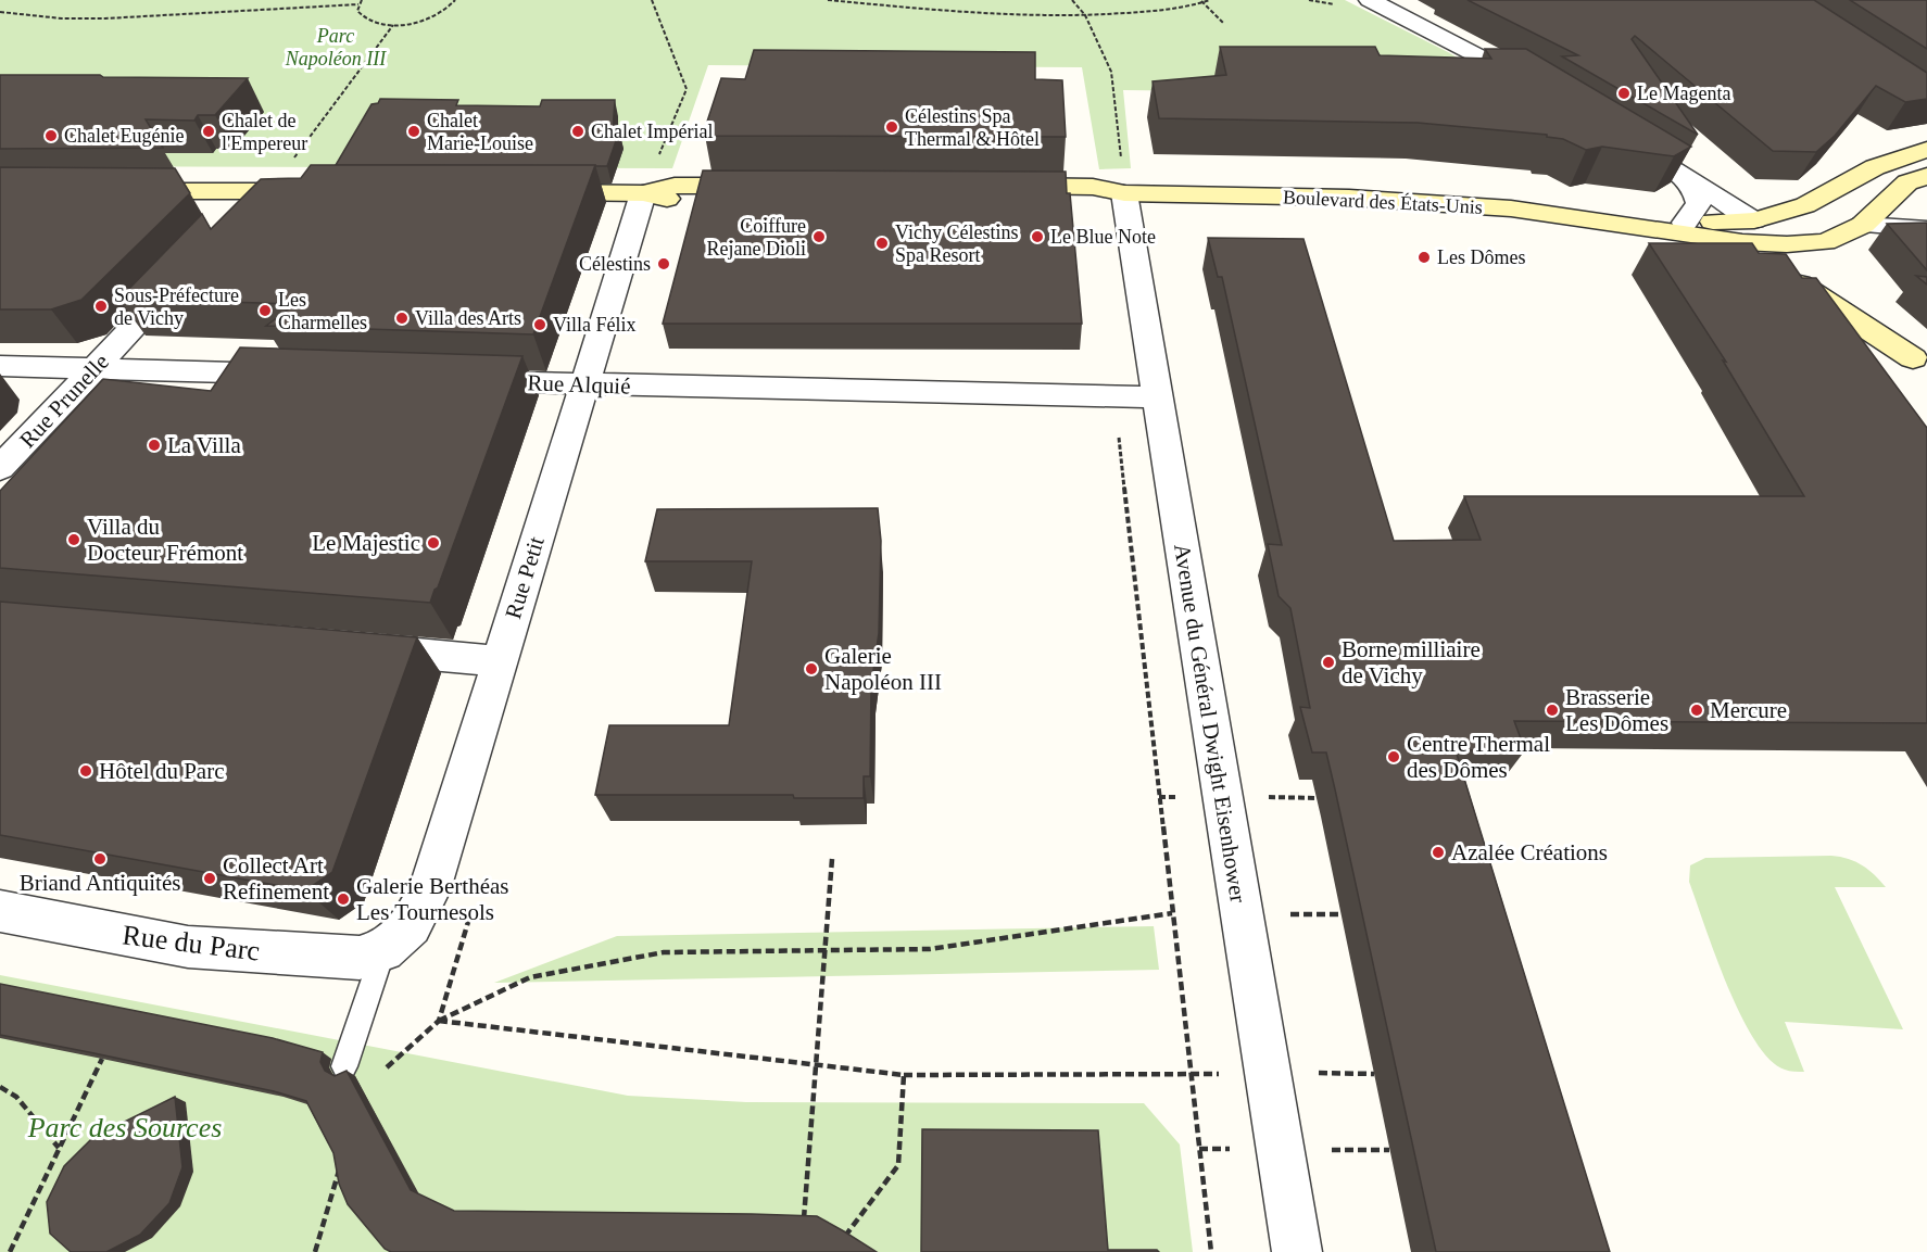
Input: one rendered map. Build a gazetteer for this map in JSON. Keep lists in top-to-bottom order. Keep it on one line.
{"streets":{"main road":["Boulevard des États-Unis"],"street":["Rue Alquié","Rue Prunelle","Rue Petit","Avenue du Général Dwight Eisenhower","Rue du Parc"]},"crossings":[["Boulevard des États-Unis","Avenue du Général Dwight Eisenhower"],["Rue Alquié","Rue Petit"],["Rue Alquié","Avenue du Général Dwight Eisenhower"],["Rue Petit","Rue du Parc"]],"parks":["Parc Napoléon III","Parc des Sources"],"places":["Le Magenta","Célestins Spa Thermal & Hôtel","Chalet de l'Empereur","Chalet Marie-Louise","Chalet Impérial","Chalet Eugénie","Coiffure Rejane Dioli","Le Blue Note","Vichy Célestins Spa Resort","Les Dômes","Célestins","Sous-Préfecture de Vichy","Les Charmelles","Villa des Arts","Villa Félix","La Villa","Villa du Docteur Frémont","Le Majestic","Borne milliaire de Vichy","Galerie Napoléon III","Brasserie Les Dômes","Mercure","Centre Thermal des Dômes","Hôtel du Parc","Azalée Créations","Briand Antiquités","Collect Art Refinement","Galerie Berthéas Les Tournesols"]}
